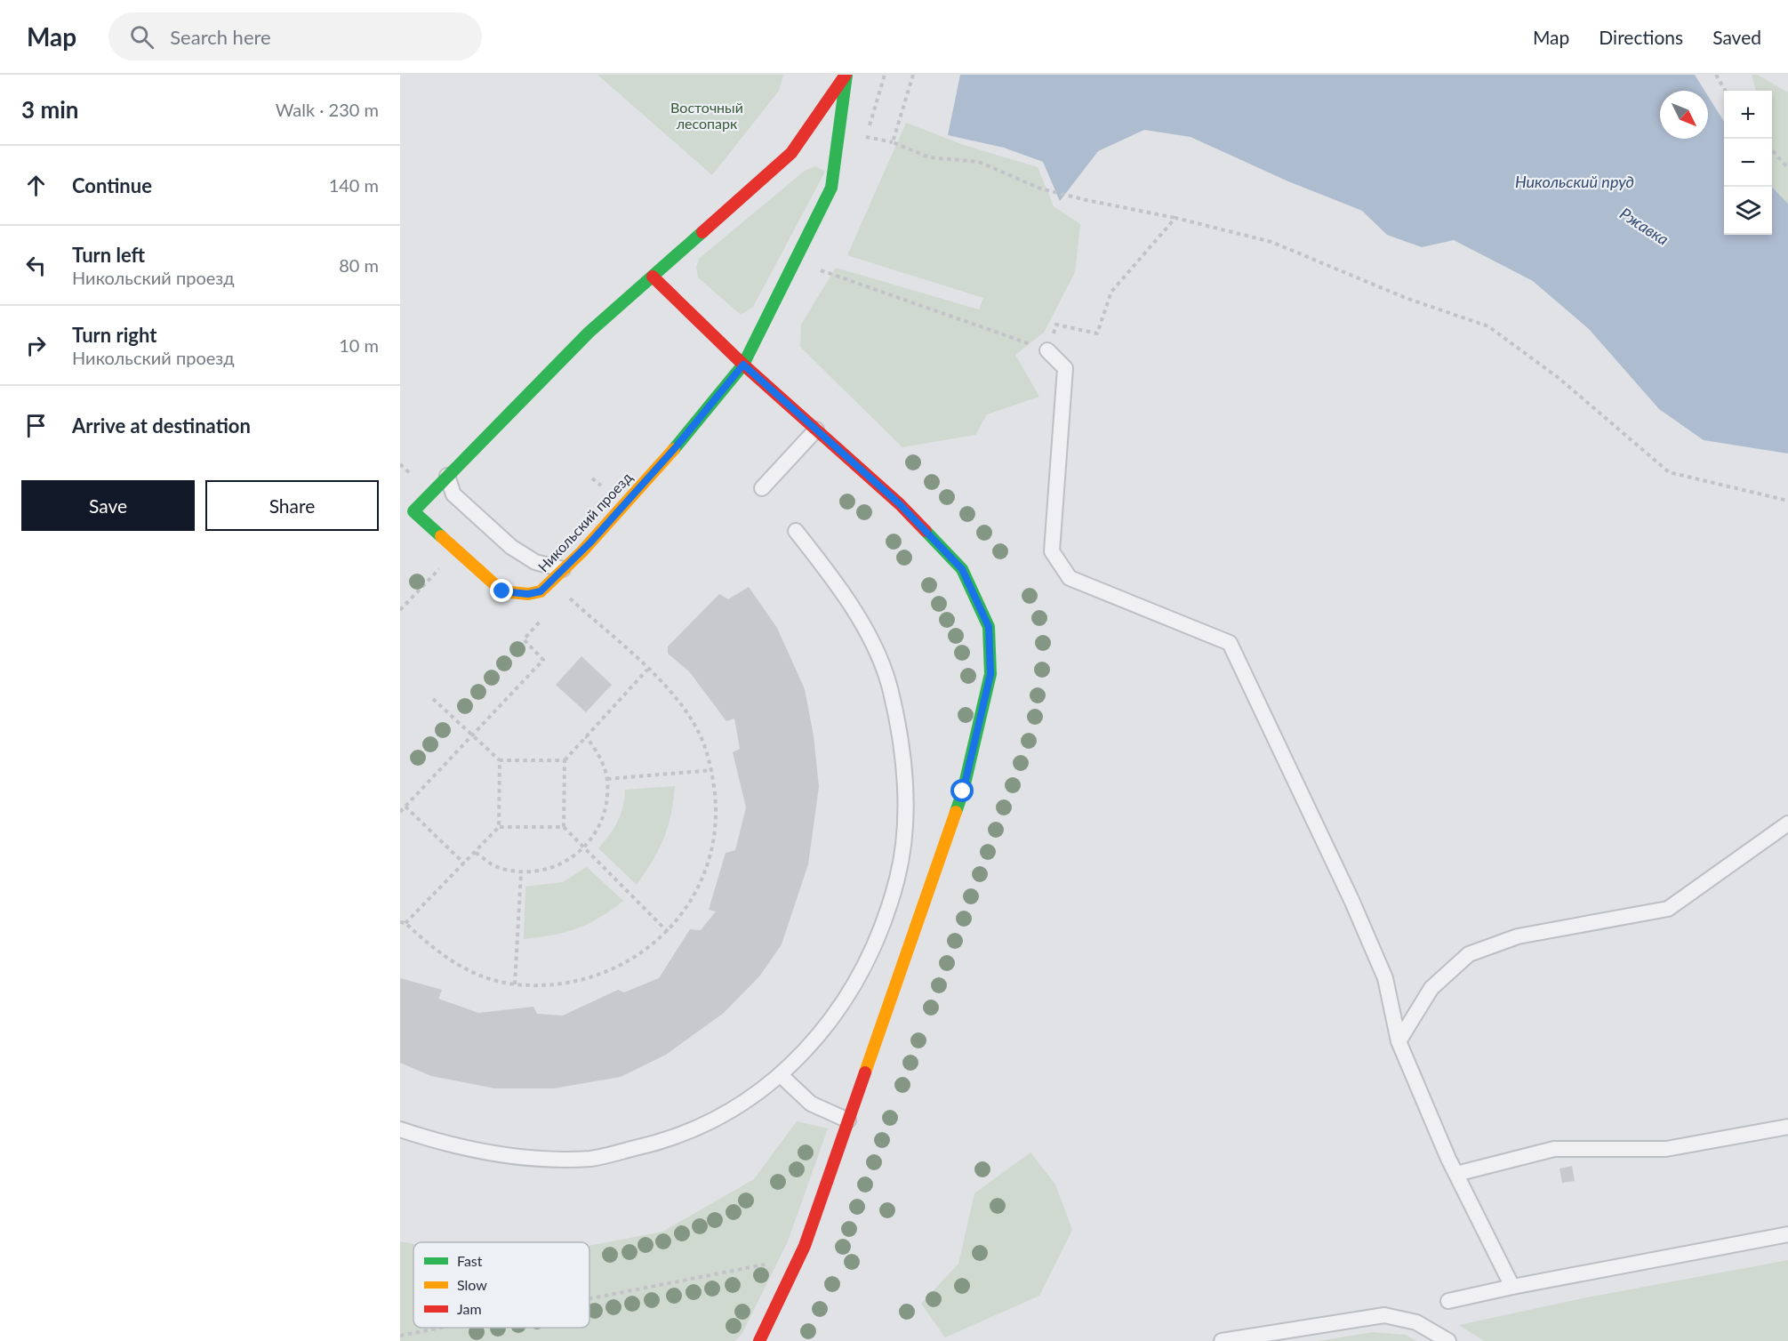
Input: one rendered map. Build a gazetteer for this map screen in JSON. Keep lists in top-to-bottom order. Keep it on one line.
{"streets":{"street":["Никольский проезд"]},"water":["Никольский пруд","Ржавка"],"parks":["Восточный лесопарк"],"legend":["Fast","Slow","Jam"],"north":"bottom right","page":{"header":"Map","search":"Search here","nav":["Map","Directions","Saved"],"heading":["3 min","Walk · 230 m"],"map_buttons":["+","−"],"list":[["Continue","140 m"],["Turn left","Никольский проезд","80 m"],["Turn right","Никольский проезд","10 m"],"Arrive at destination"],"buttons":["Save","Share"]}}
